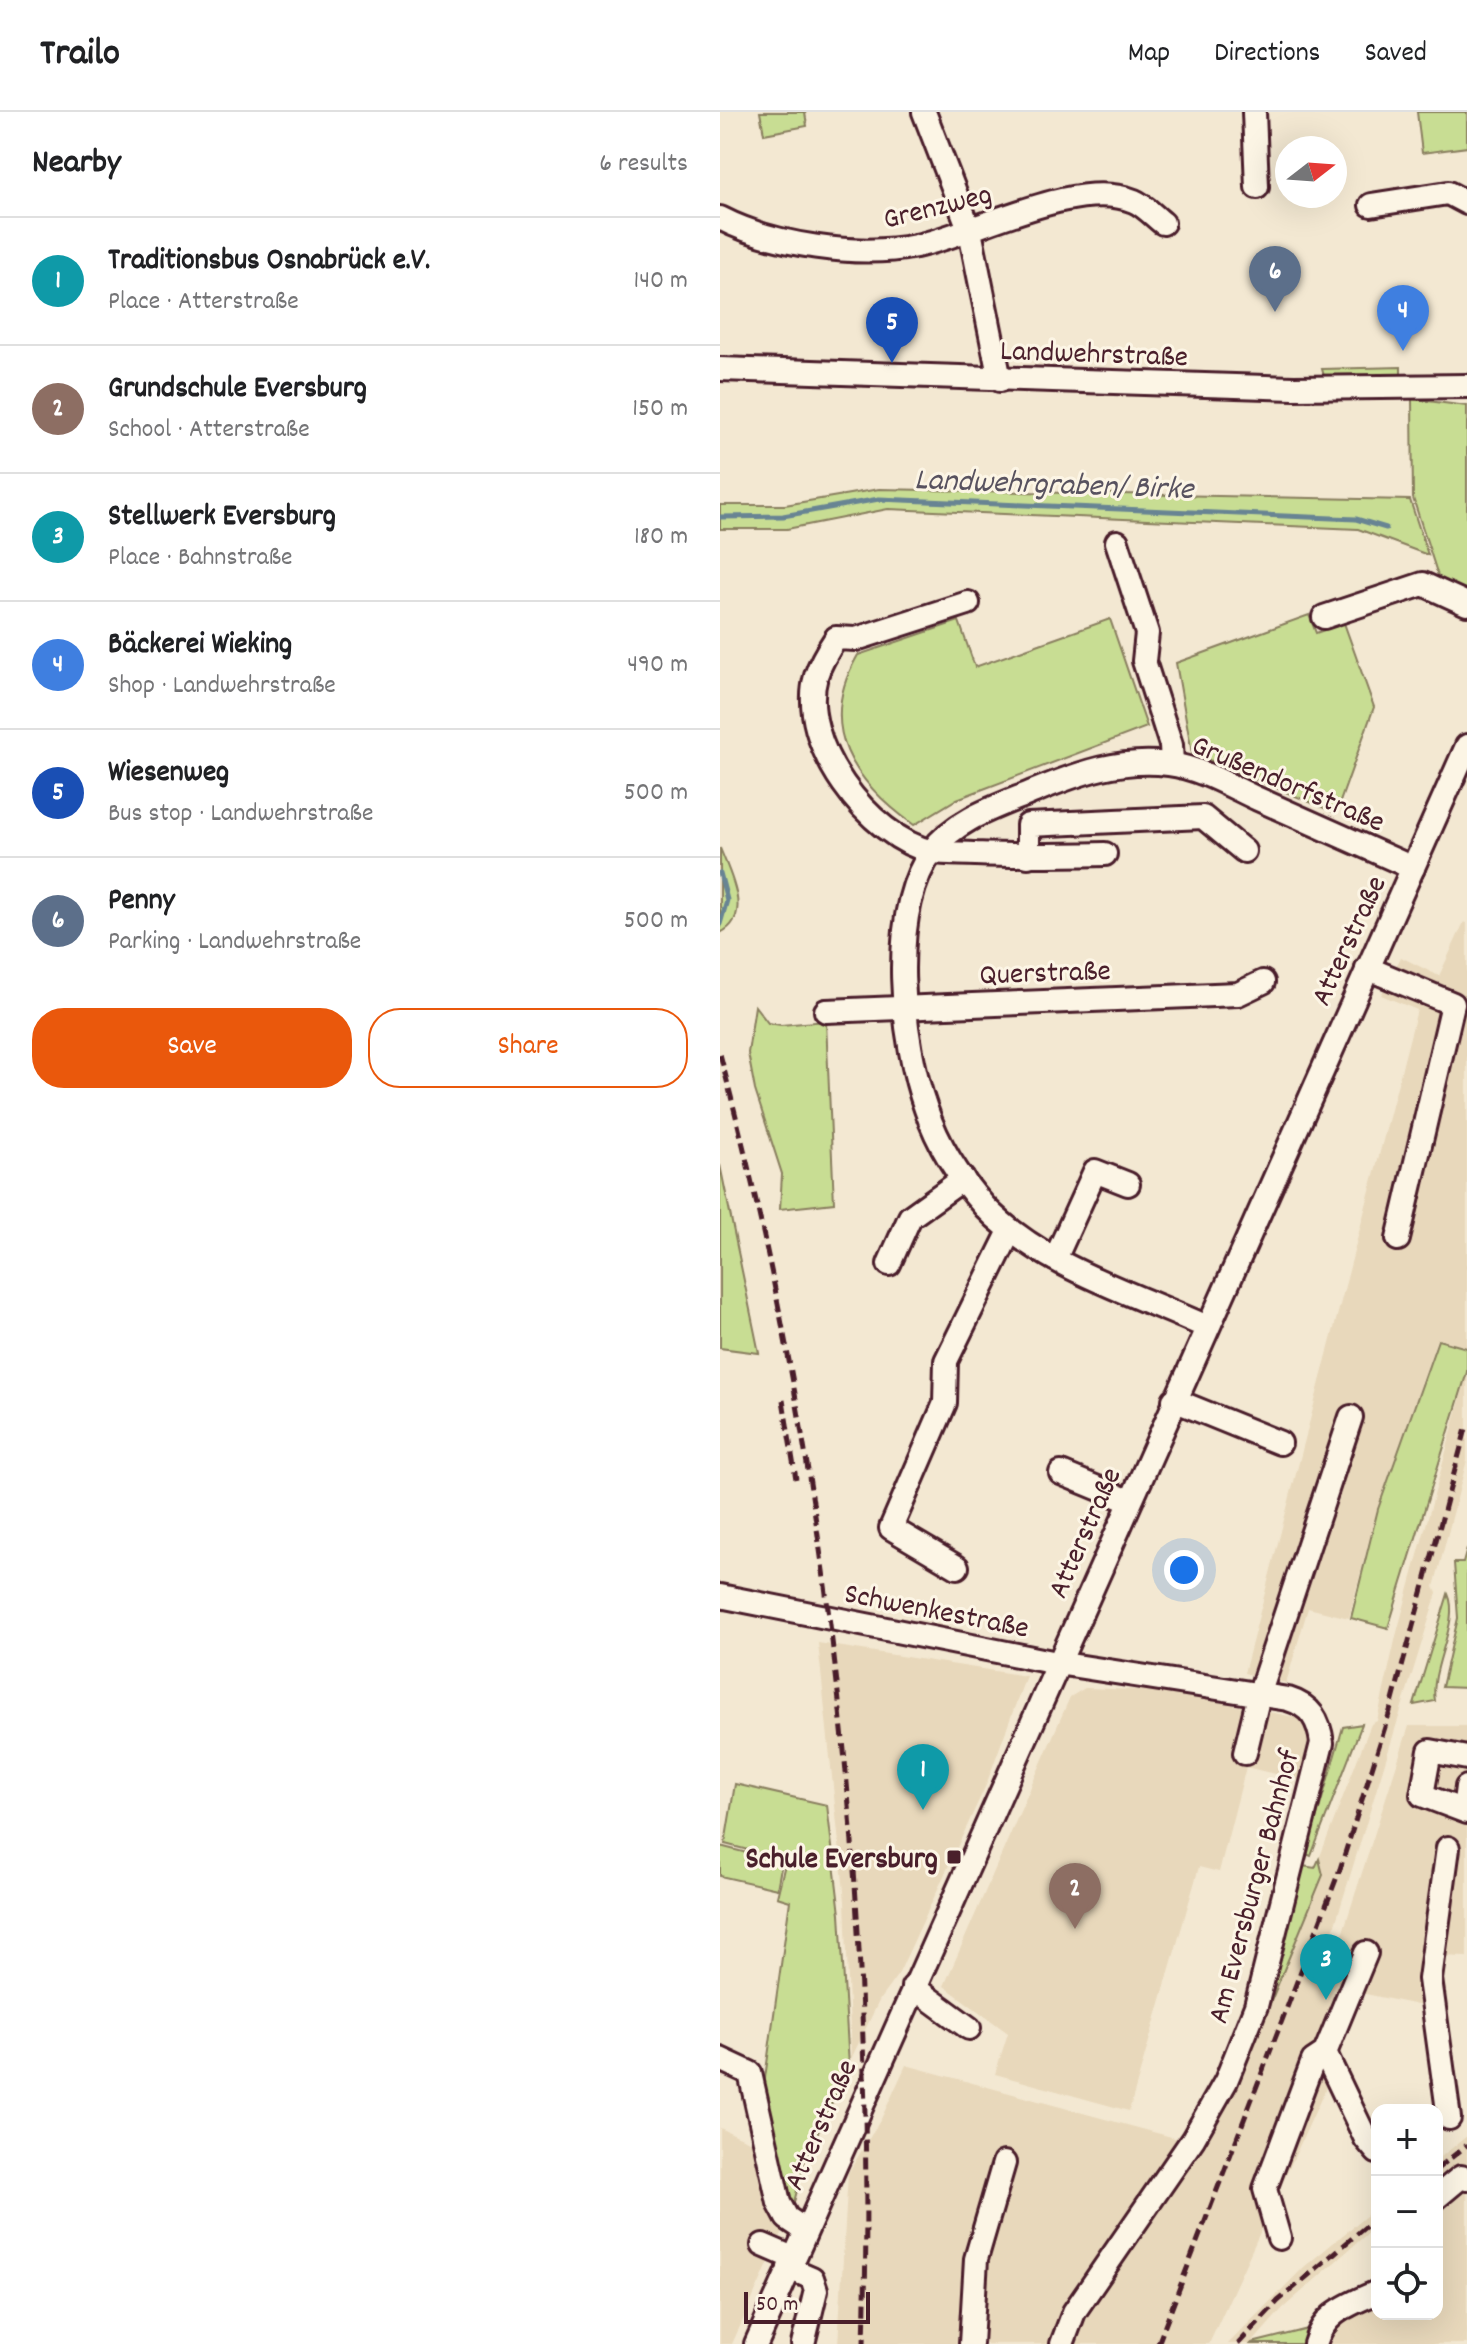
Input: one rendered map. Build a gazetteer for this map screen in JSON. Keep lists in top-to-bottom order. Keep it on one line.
{"streets":{"street":["Grenzweg","Landwehrstraße","Grußendorfstraße","Atterstraße","Querstraße","Schwenkestraße","Am Eversburger Bahnhof"]},"crossings":[["Grußendorfstraße","Atterstraße"],["Grußendorfstraße","Querstraße"],["Atterstraße","Schwenkestraße"],["Schwenkestraße","Am Eversburger Bahnhof"]],"water":["Landwehrgraben/ Birke"],"places":{"transit":["Schule Eversburg"]},"scale_bar":"50 m","north":"right","page":{"header":"Trailo","nav":["Map","Directions","Saved"],"heading":["Nearby","6 results"],"list":[{"mark":"1","name":"Traditionsbus Osnabrück e.V.","note":"Place · Atterstraße","value":"140 m"},{"mark":"2","name":"Grundschule Eversburg","note":"School · Atterstraße","value":"150 m"},{"mark":"3","name":"Stellwerk Eversburg","note":"Place · Bahnstraße","value":"180 m"},{"mark":"4","name":"Bäckerei Wieking","note":"Shop · Landwehrstraße","value":"490 m"},{"mark":"5","name":"Wiesenweg","note":"Bus stop · Landwehrstraße","value":"500 m"},{"mark":"6","name":"Penny","note":"Parking · Landwehrstraße","value":"500 m"}],"pins":["6","4","5","1","2","3"],"buttons":["Save","Share"],"map_buttons":["+","−"],"scale":"50 m"}}
